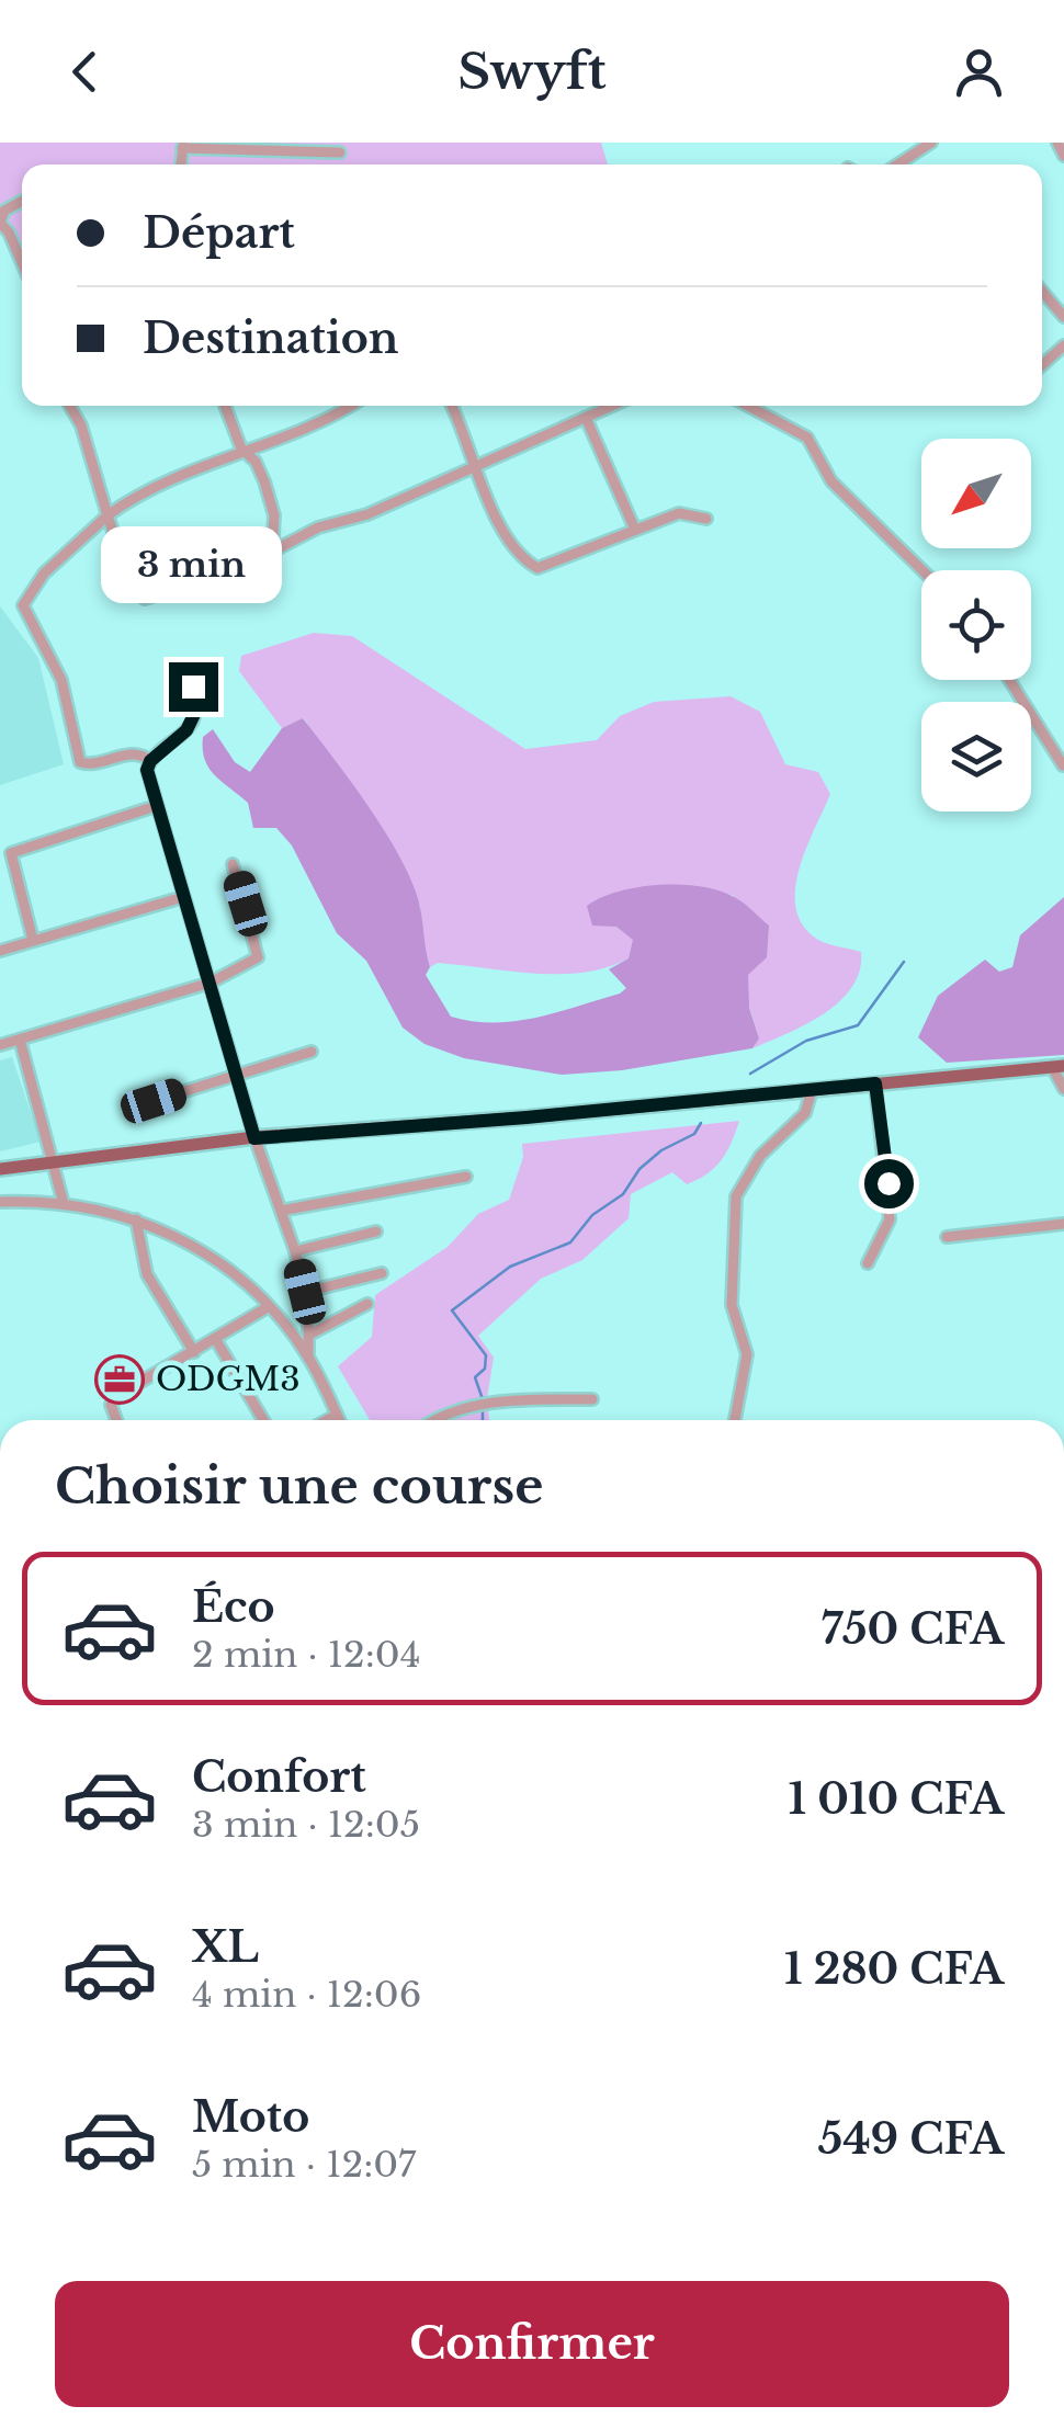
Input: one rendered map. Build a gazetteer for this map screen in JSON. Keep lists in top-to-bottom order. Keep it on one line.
{"places":{"office":["ODGM3"]},"north":"bottom left","page":{"header":"Swyft","banner":["Départ","Destination"],"bubble":"3 min","heading":"Choisir une course","list":[{"name":"Éco","note":"2 min · 12:04","value":"750 CFA"},{"name":"Confort","note":"3 min · 12:05","value":"1 010 CFA"},{"name":"XL","note":"4 min · 12:06","value":"1 280 CFA"},{"name":"Moto","note":"5 min · 12:07","value":"549 CFA"}],"buttons":"Confirmer"}}
